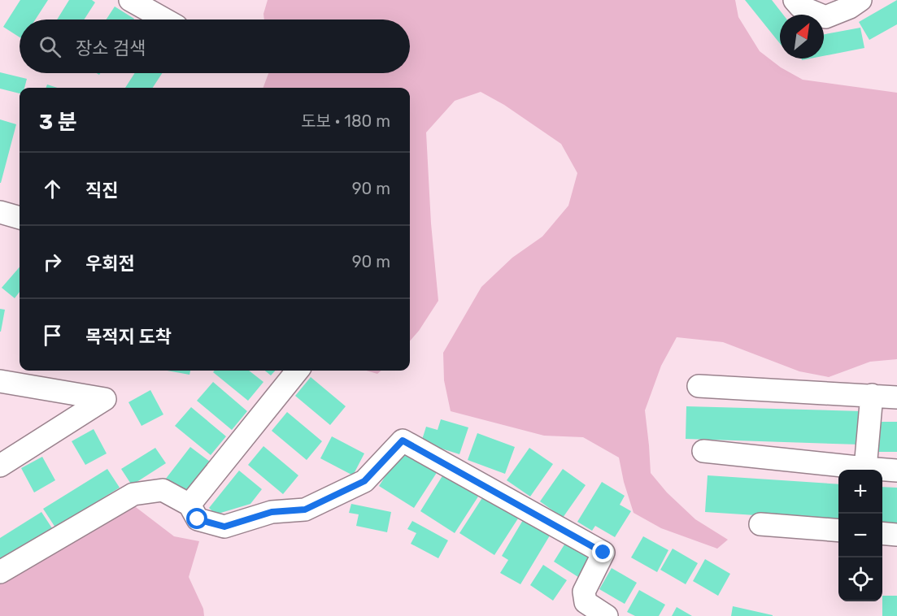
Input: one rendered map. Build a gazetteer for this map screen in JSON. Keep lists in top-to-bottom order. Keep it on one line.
{"north":"top right","page":{"search":"장소 검색","heading":["3 분","도보 · 180 m"],"list":[["직진","90 m"],["우회전","90 m"],"목적지 도착"],"map_buttons":["+","−"]}}
